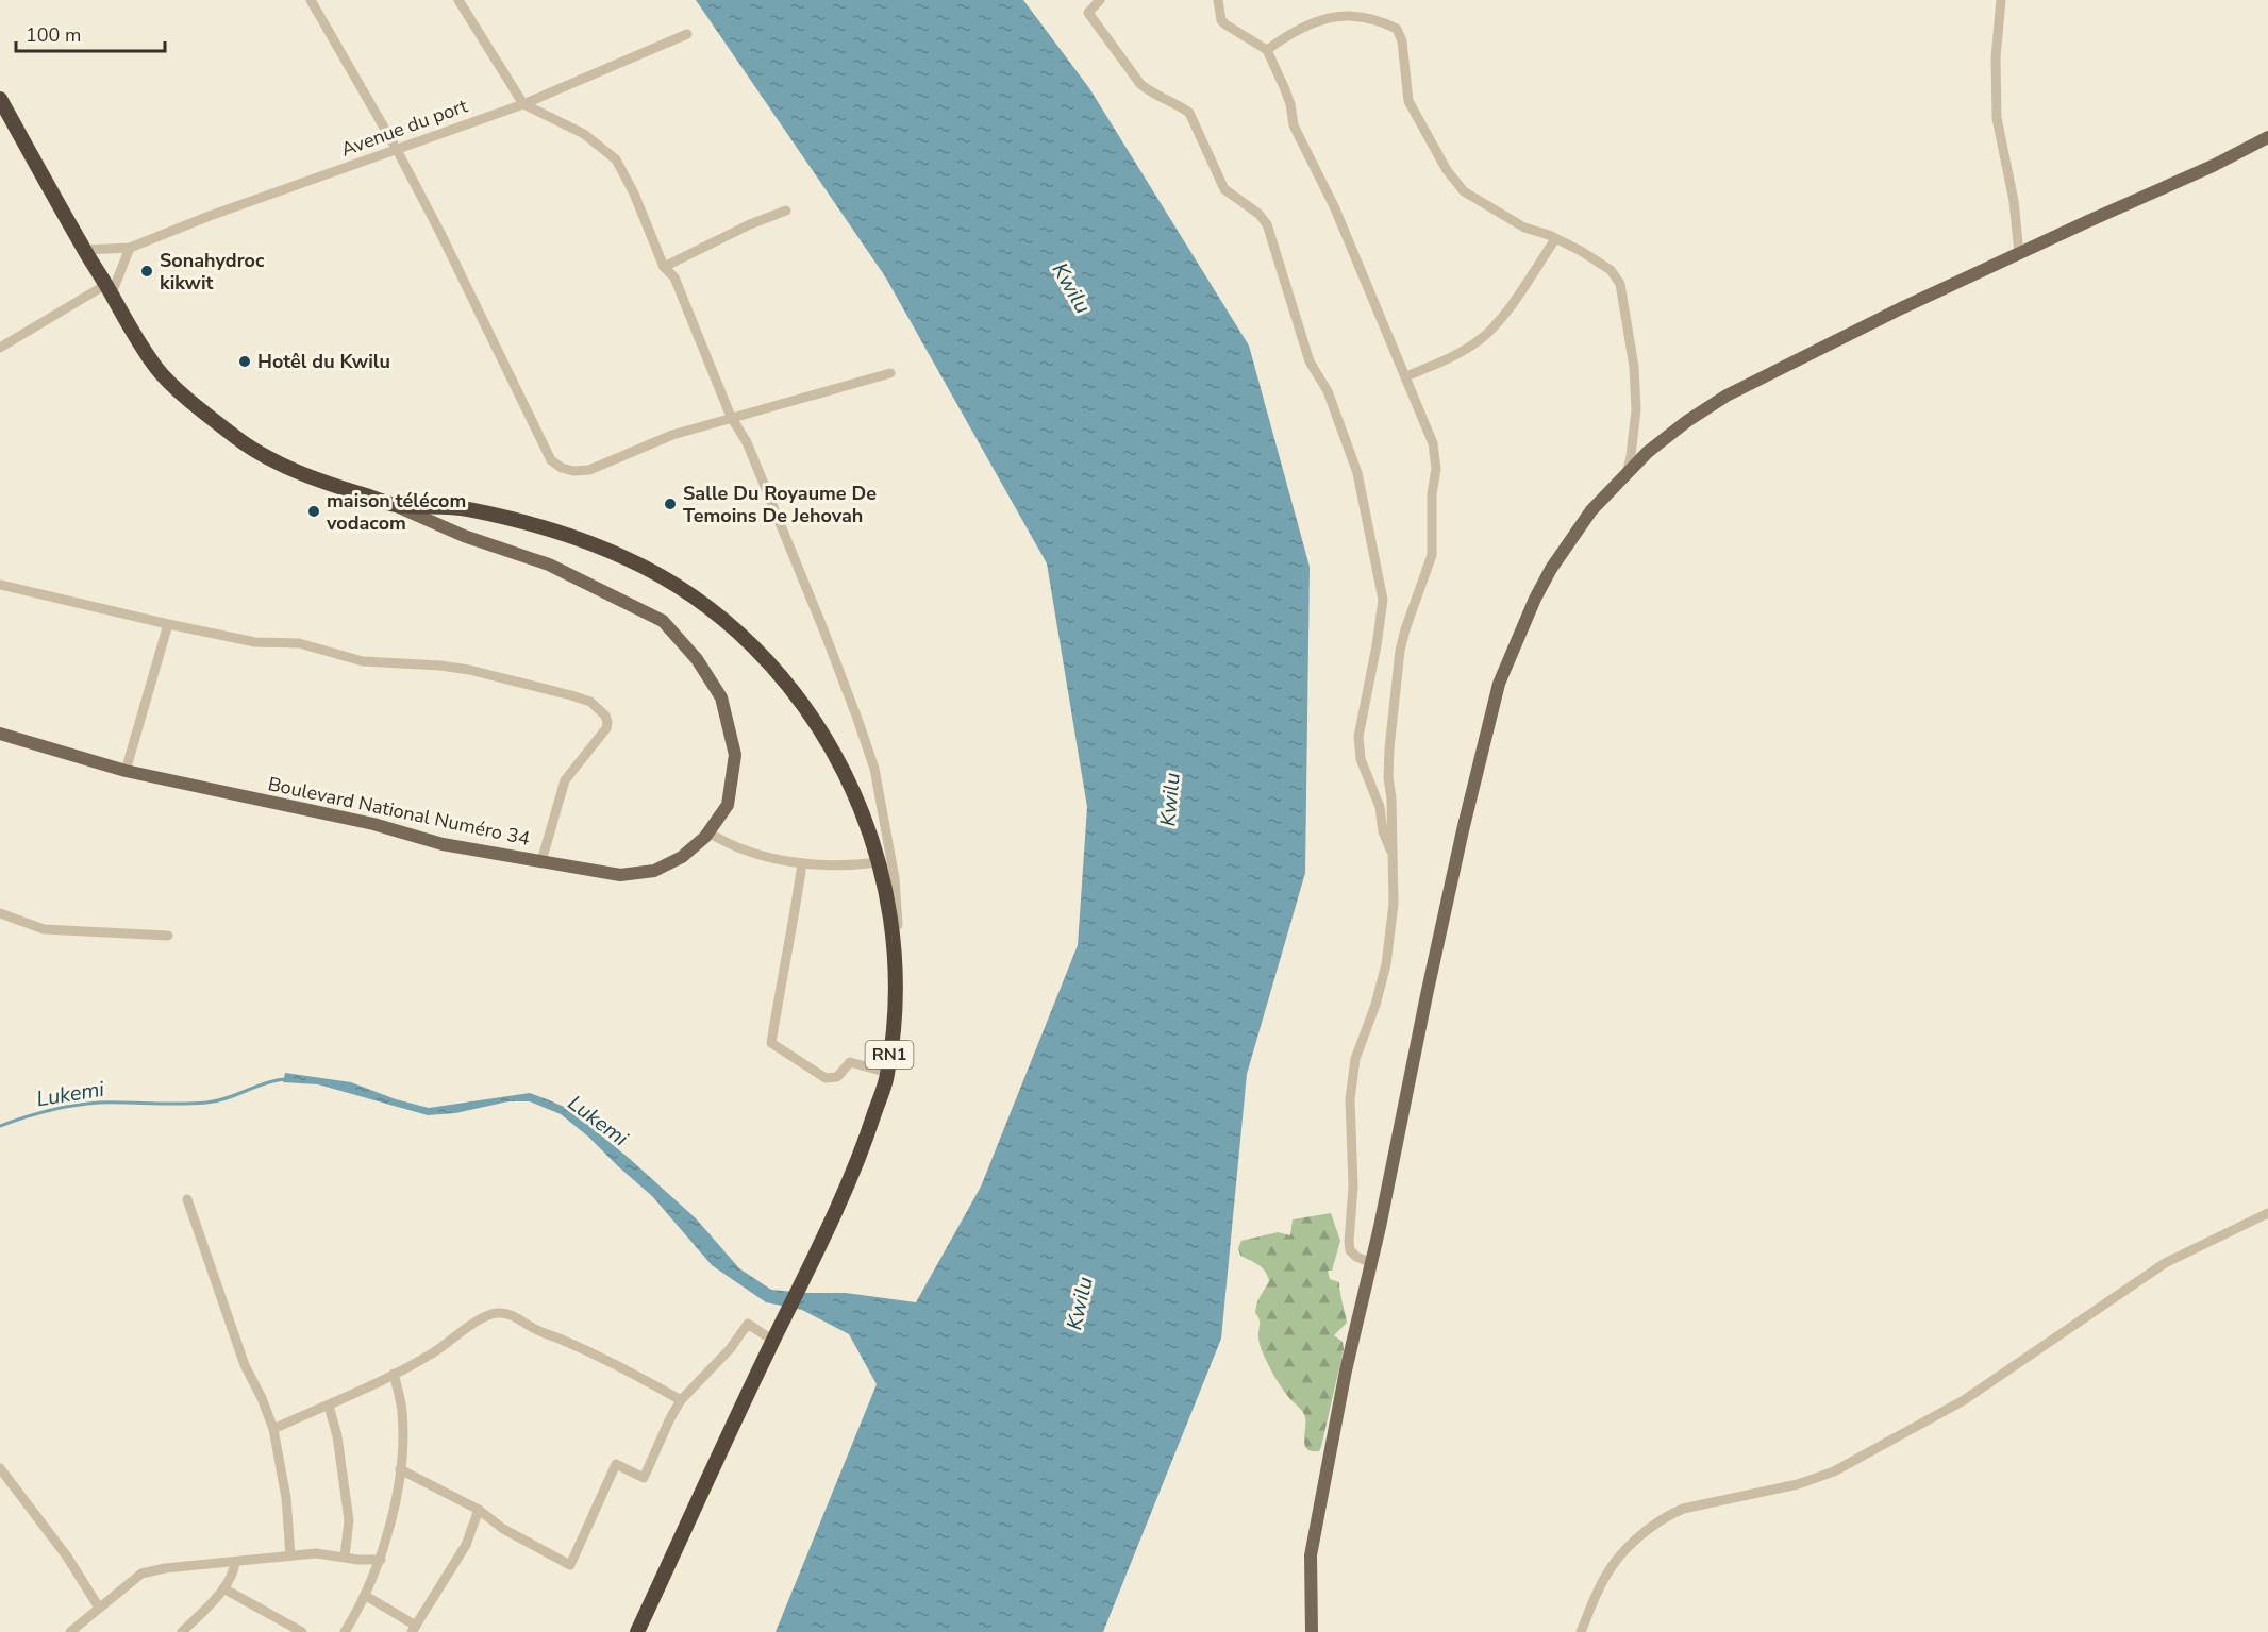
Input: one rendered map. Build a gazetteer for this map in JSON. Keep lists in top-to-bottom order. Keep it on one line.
{"streets":{"highway":["RN1"],"main road":["Boulevard National Numéro 34"],"street":["Avenue du port"]},"crossings":[["Avenue du port","RN1"],["Boulevard National Numéro 34","RN1"]],"water":["Kwilu","Lukemi"],"places":["Sonahydroc kikwit","Hotêl du Kwilu","Salle Du Royaume De Temoins De Jehovah","maison télécom vodacom"],"scale_bar":"100 m"}
